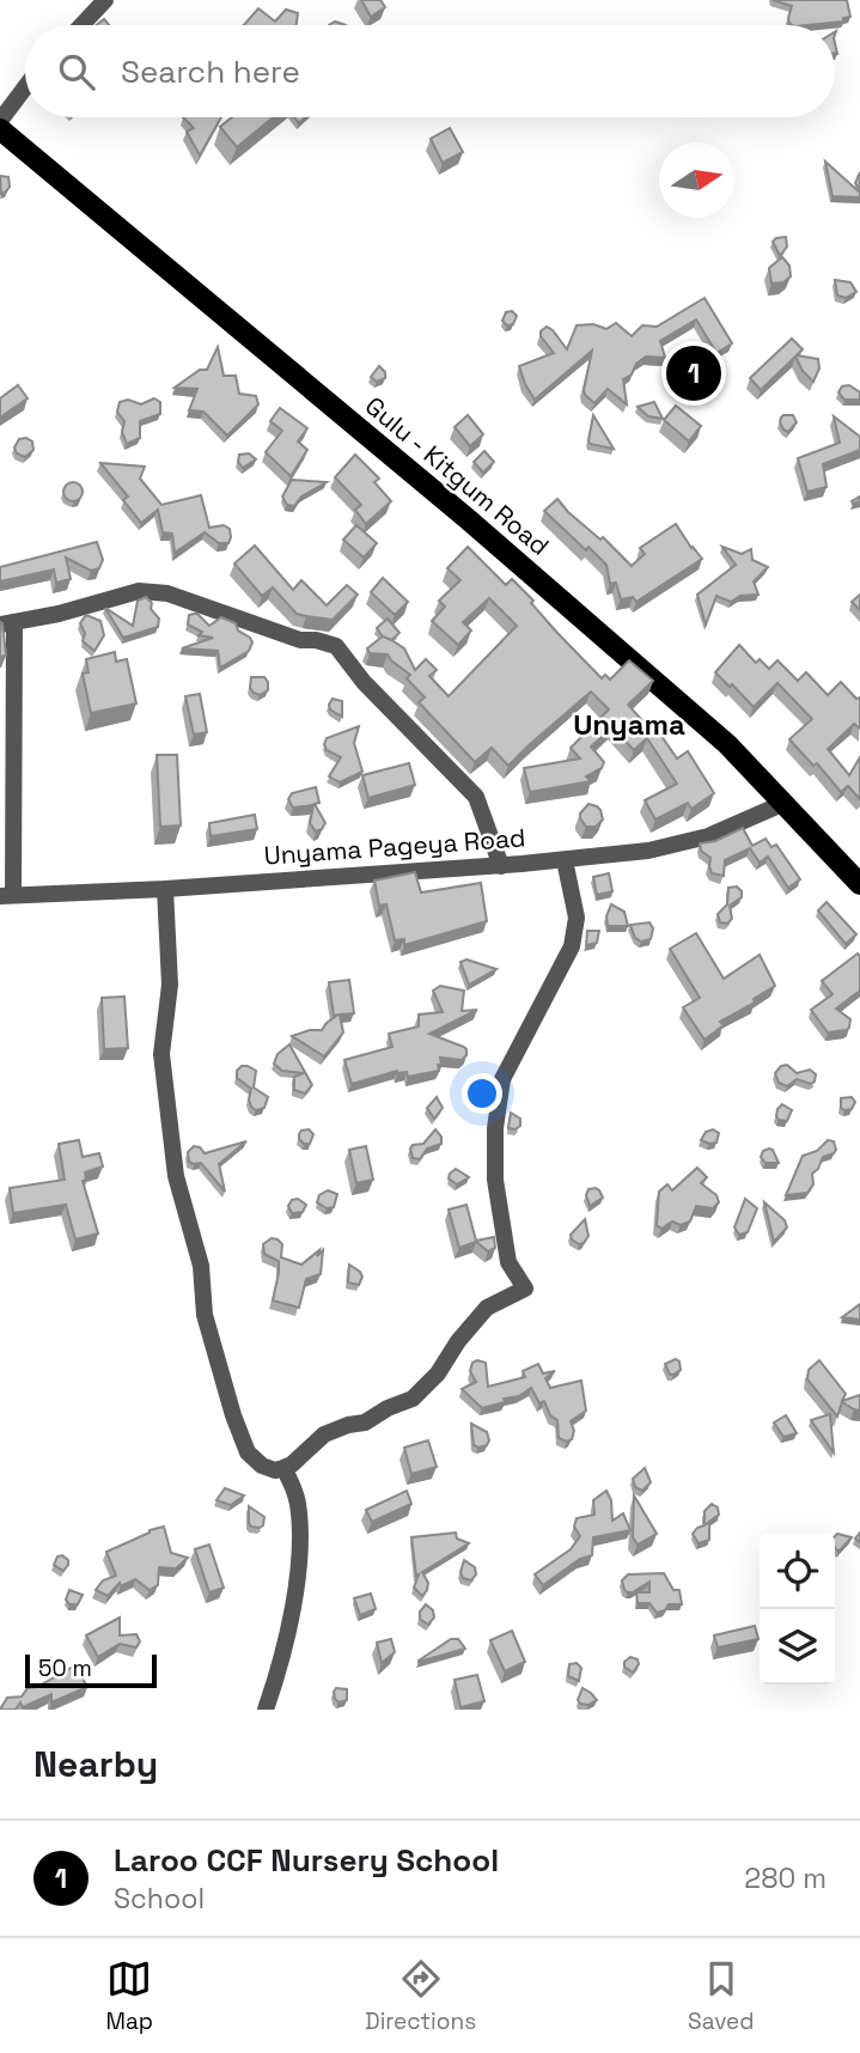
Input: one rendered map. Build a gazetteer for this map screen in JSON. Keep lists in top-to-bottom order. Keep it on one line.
{"streets":{"main road":["Gulu - Kitgum Road"],"street":["Unyama Pageya Road"]},"crossings":[["Gulu - Kitgum Road","Unyama Pageya Road"]],"districts":["Unyama"],"scale_bar":"50 m","north":"right","page":{"search":"Search here","pins":"1","scale":"50 m","heading":"Nearby","list":[{"mark":"1","name":"Laroo CCF Nursery School","note":"School","value":"280 m"}],"nav":["Map","Directions","Saved"]}}
